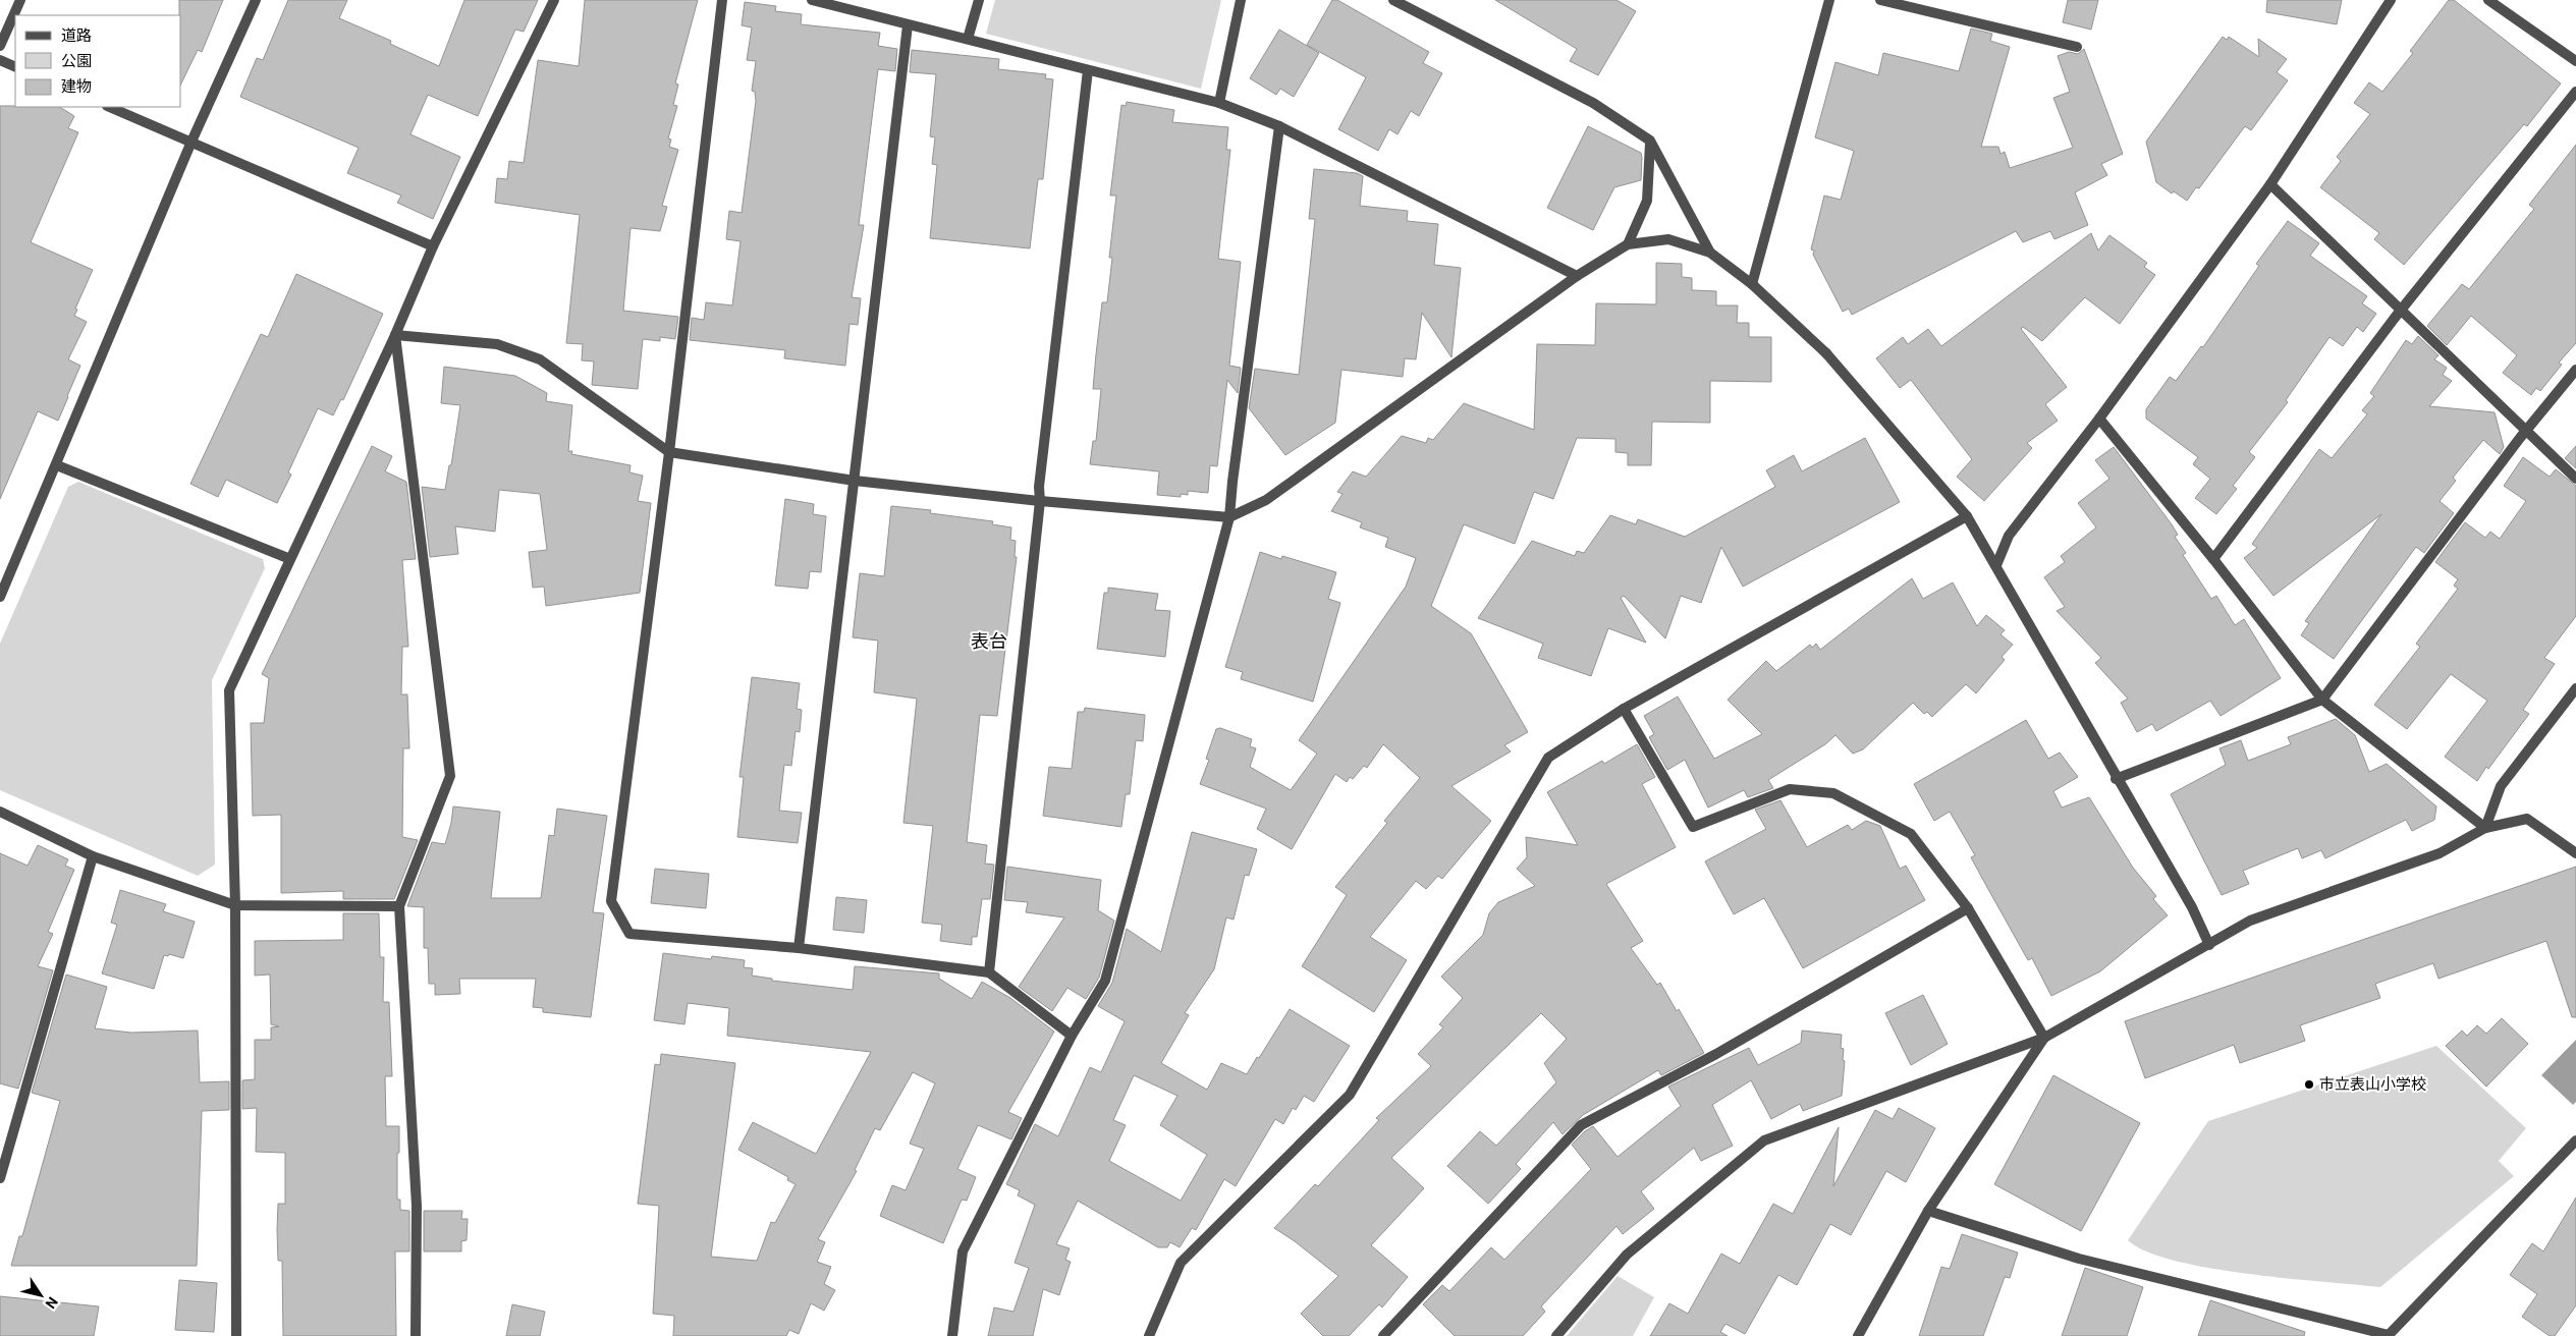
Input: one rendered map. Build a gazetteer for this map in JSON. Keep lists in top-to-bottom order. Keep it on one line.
{"districts":["表台"],"places":["市立表山小学校"],"legend":["道路","公園","建物"],"north":"bottom right"}
